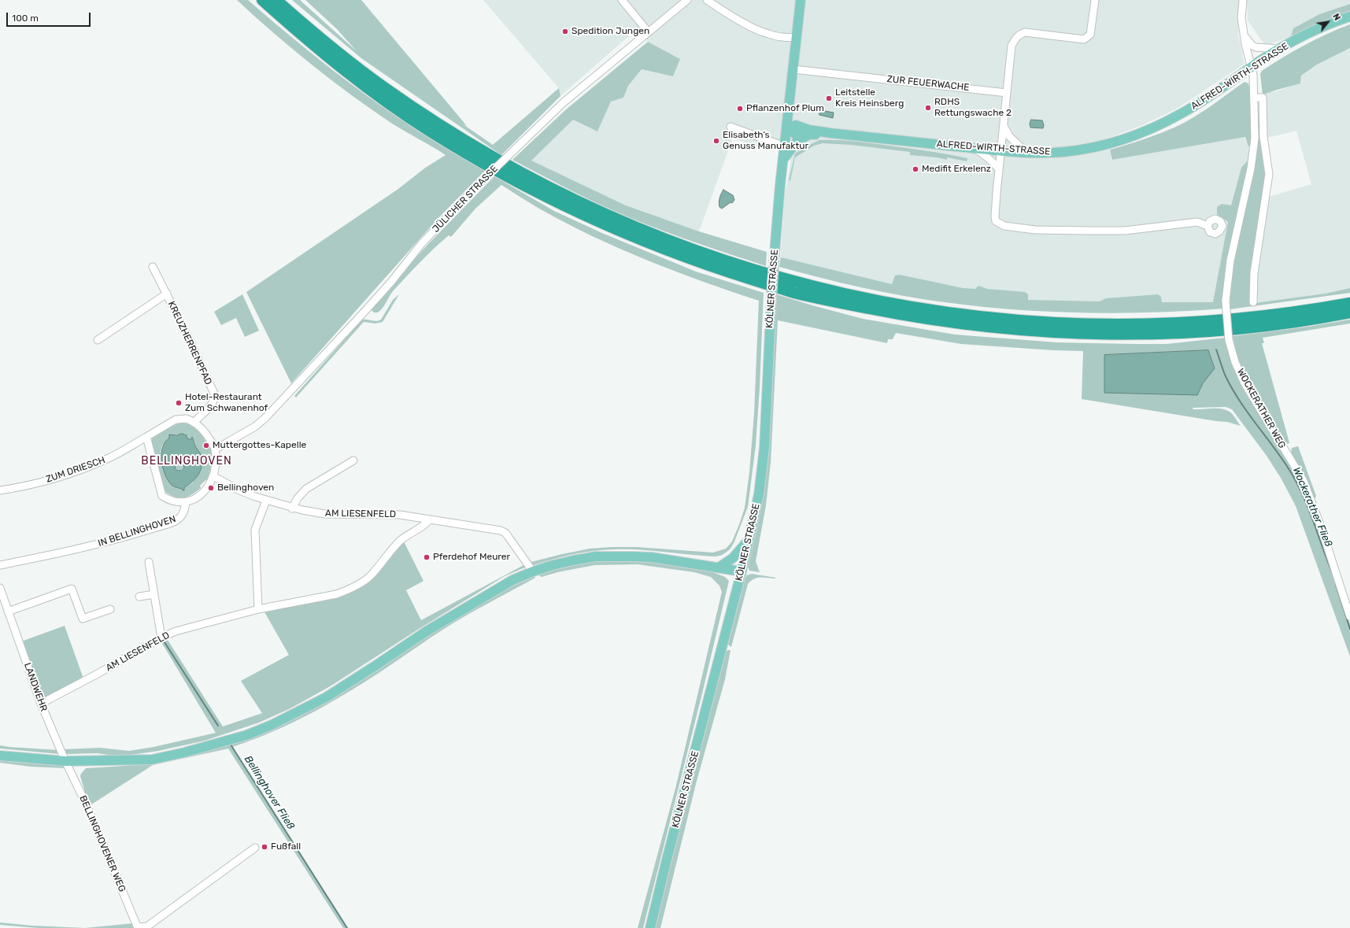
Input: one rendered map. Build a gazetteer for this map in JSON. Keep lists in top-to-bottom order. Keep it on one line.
{"streets":{"main road":["ALFRED-WIRTH-STRASSE","KÖLNER STRASSE"],"street":["ZUR FEUERWACHE","JÜLICHER STRASSE","KREUZHERRENPFAD","WOCKERATHER WEG","ZUM DRIESCH","AM LIESENFELD","IN BELLINGHOVEN","LANDWEHR","BELLINGHOVENER WEG"]},"crossings":[["ALFRED-WIRTH-STRASSE","KÖLNER STRASSE"],["ALFRED-WIRTH-STRASSE","WOCKERATHER WEG"],["ZUR FEUERWACHE","KÖLNER STRASSE"],["JÜLICHER STRASSE","KREUZHERRENPFAD"],["JÜLICHER STRASSE","ZUM DRIESCH"],["JÜLICHER STRASSE","AM LIESENFELD"],["JÜLICHER STRASSE","IN BELLINGHOVEN"],["KREUZHERRENPFAD","ZUM DRIESCH"],["KREUZHERRENPFAD","AM LIESENFELD"],["KREUZHERRENPFAD","IN BELLINGHOVEN"],["ZUM DRIESCH","AM LIESENFELD"],["ZUM DRIESCH","IN BELLINGHOVEN"],["AM LIESENFELD","IN BELLINGHOVEN"],["AM LIESENFELD","LANDWEHR"],["LANDWEHR","BELLINGHOVENER WEG"]],"districts":["BELLINGHOVEN"],"water":["Wockerather Fließ","Bellinghover Fließ"],"places":["Spedition Jungen","Leitstelle Kreis Heinsberg","RDHS Rettungswache 2","Pflanzenhof Plum","Elisabeth’s Genuss Manufaktur","Medifit Erkelenz","Hotel-Restaurant Zum Schwanenhof","Muttergottes-Kapelle","Bellinghoven","Pferdehof Meurer","Fußfall"],"scale_bar":"100 m","north":"top right"}
